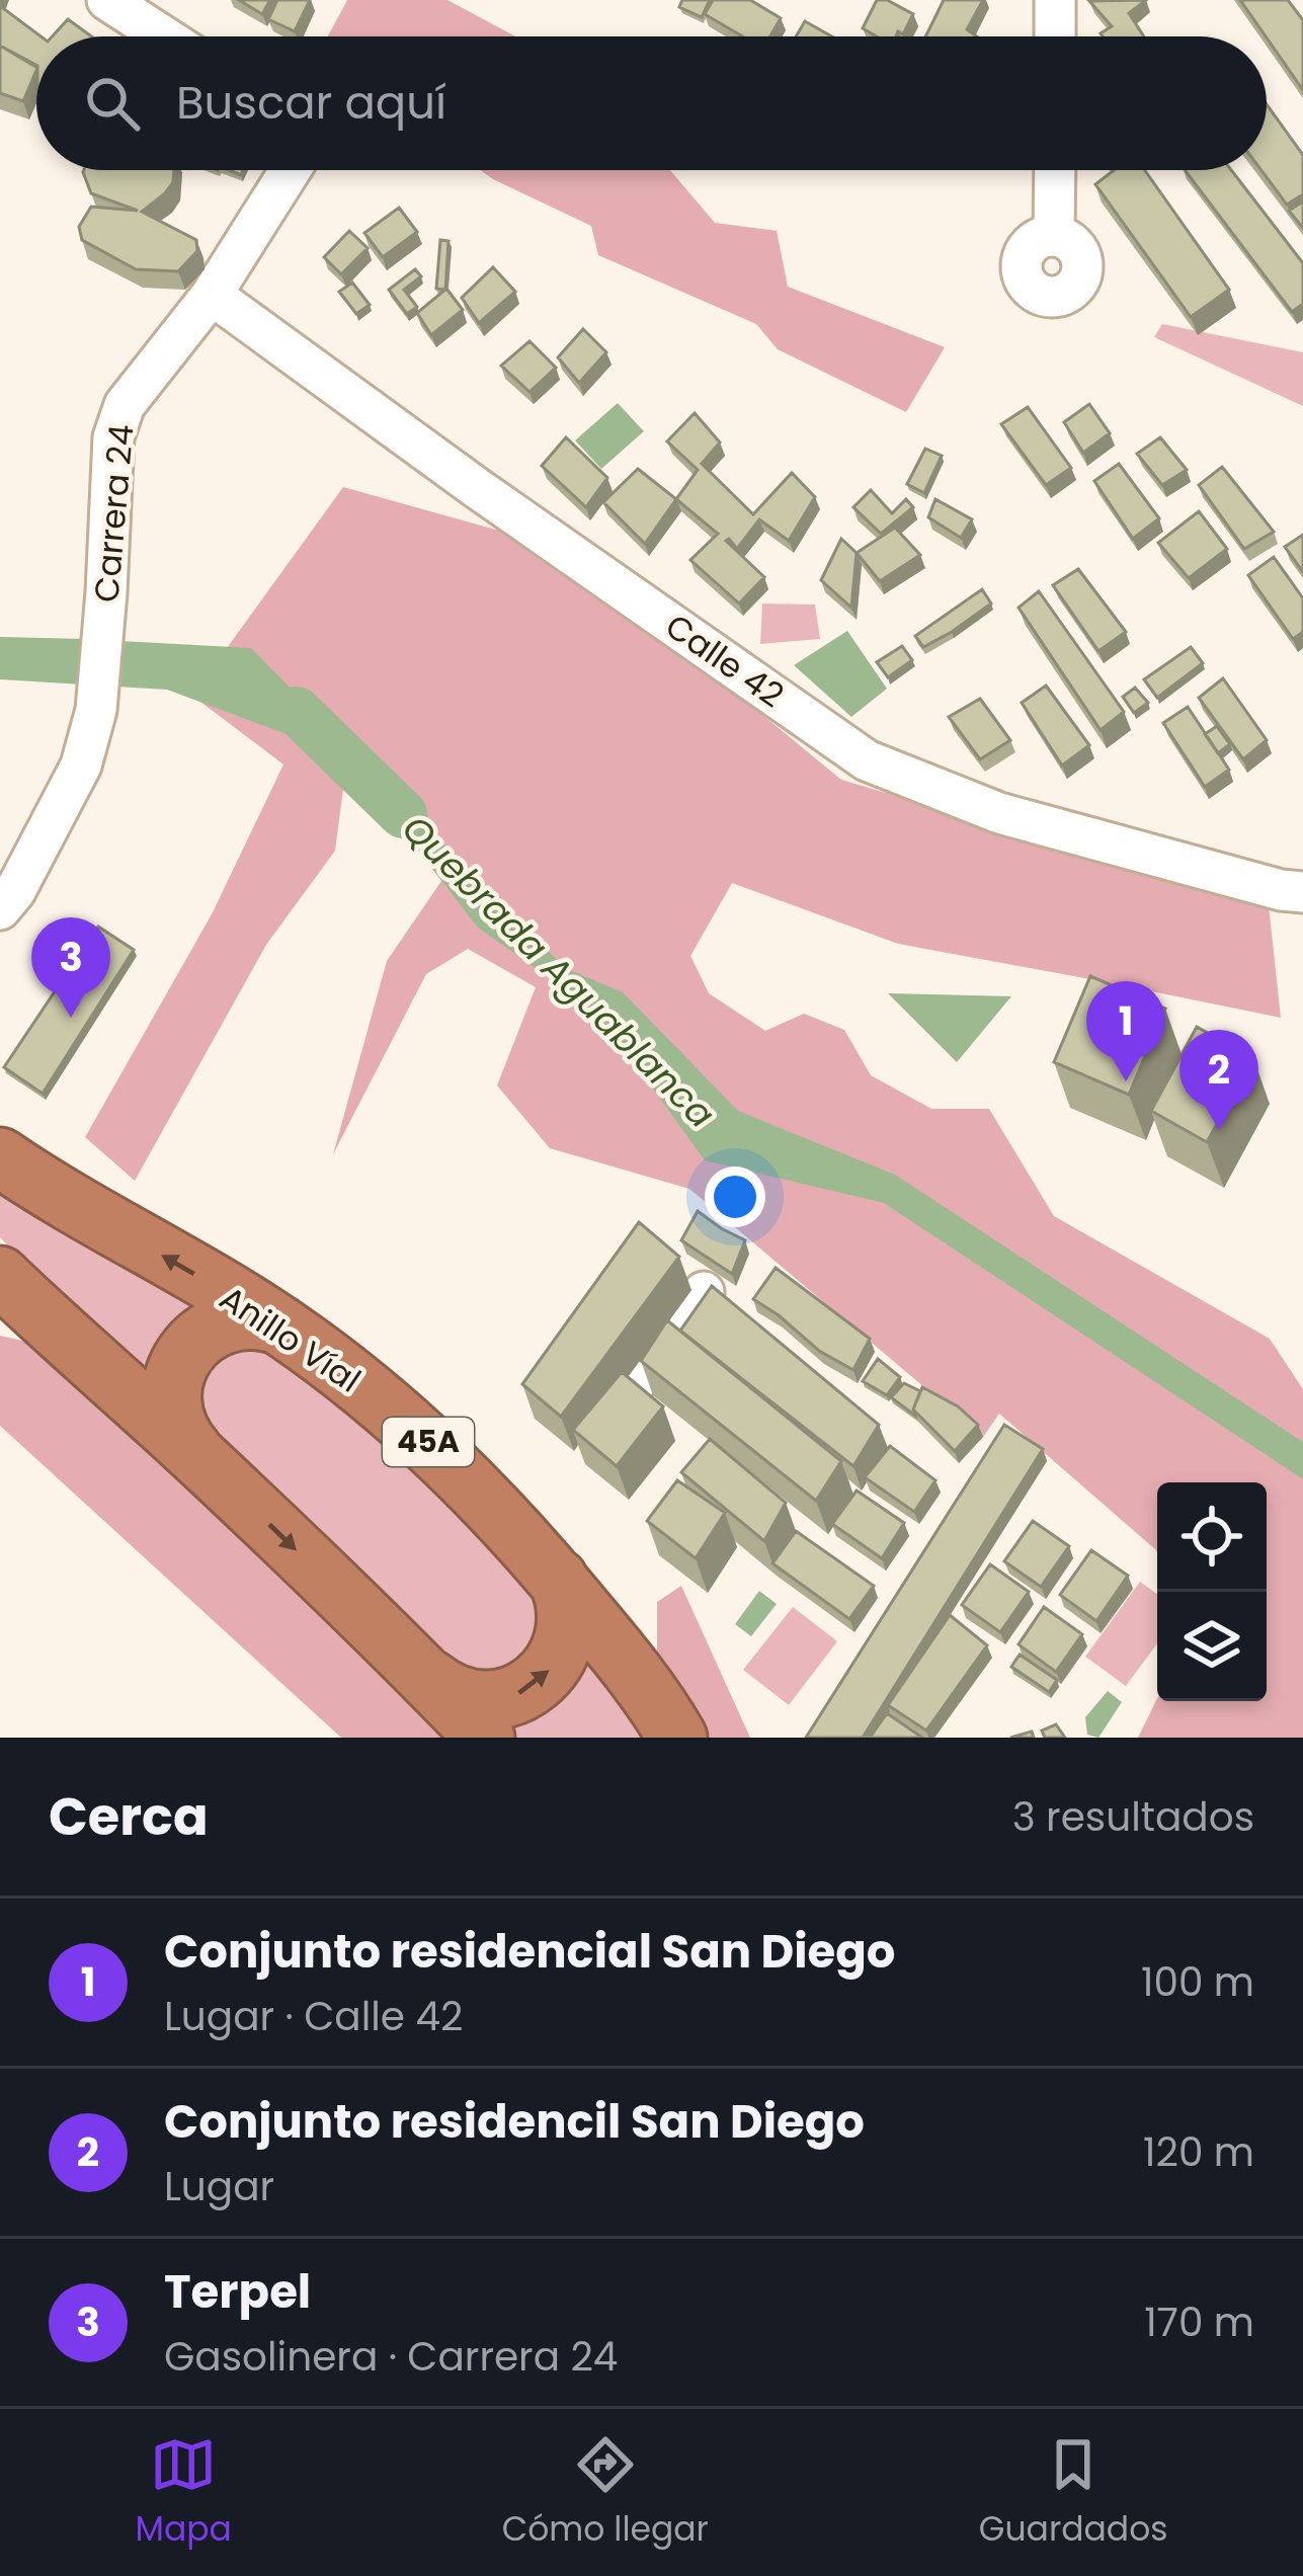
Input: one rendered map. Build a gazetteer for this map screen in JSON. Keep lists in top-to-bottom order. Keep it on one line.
{"streets":{"highway":["Anillo Víal","45A"],"street":["Carrera 24","Calle 42"]},"crossings":[["Carrera 24","Calle 42"]],"water":["Quebrada Aguablanca"],"page":{"search":"Buscar aquí","pins":["3","1","2"],"heading":["Cerca","3 resultados"],"list":[{"mark":"1","name":"Conjunto residencial San Diego","note":"Lugar · Calle 42","value":"100 m"},{"mark":"2","name":"Conjunto residencil San Diego","note":"Lugar","value":"120 m"},{"mark":"3","name":"Terpel","note":"Gasolinera · Carrera 24","value":"170 m"}],"nav":["Mapa","Cómo llegar","Guardados"]}}
